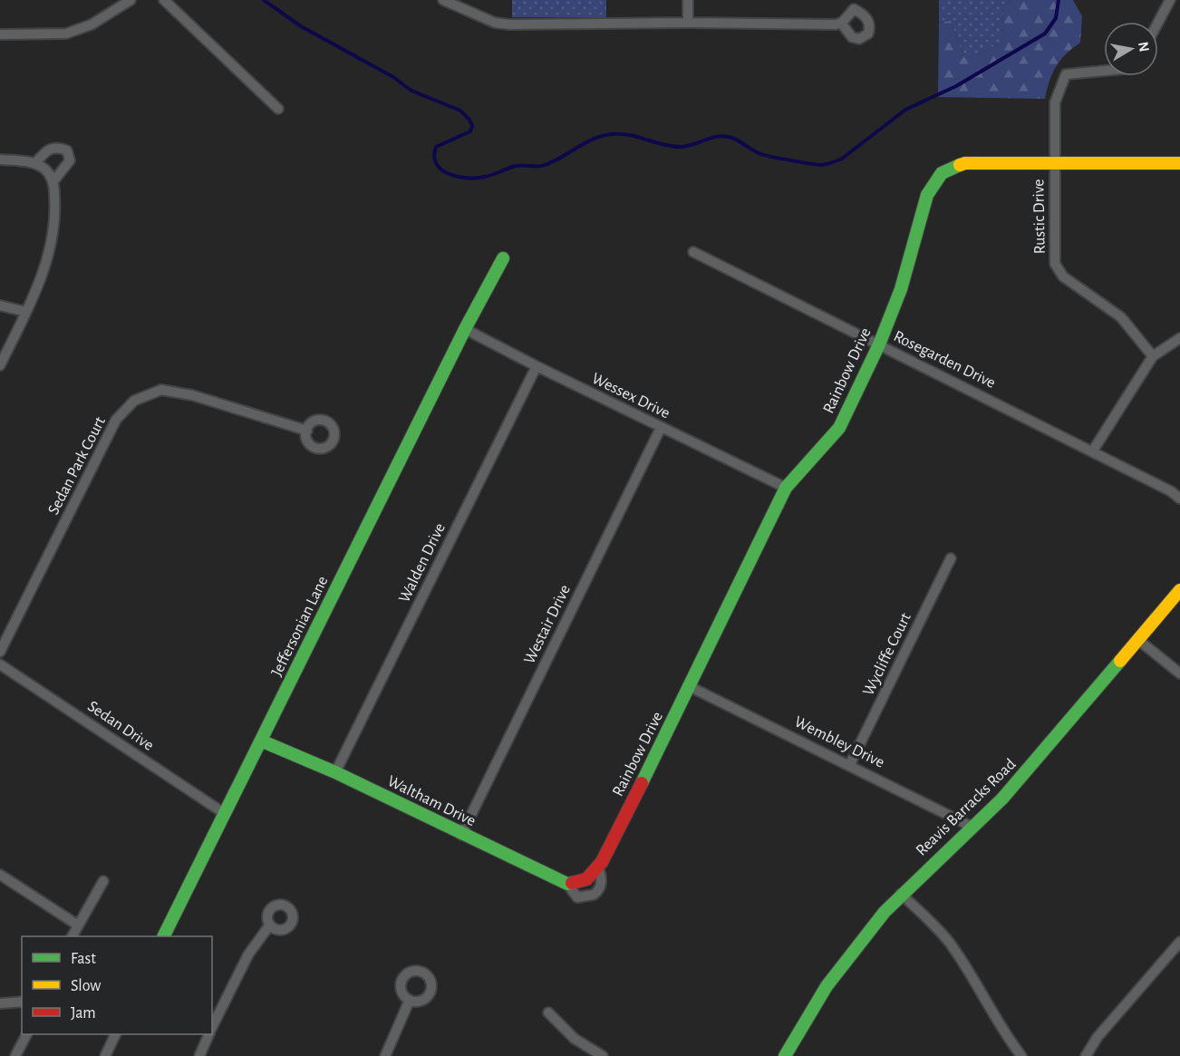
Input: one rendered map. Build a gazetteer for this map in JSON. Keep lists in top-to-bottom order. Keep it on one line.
{"streets":{"street":["Rustic Drive","Rosegarden Drive","Rainbow Drive","Wessex Drive","Sedan Park Court","Walden Drive","Westair Drive","Jeffersonian Lane","Wycliffe Court","Sedan Drive","Wembley Drive","Waltham Drive","Reavis Barracks Road"]},"crossings":[["Rustic Drive","Rainbow Drive"],["Rosegarden Drive","Rainbow Drive"],["Rainbow Drive","Wessex Drive"],["Rainbow Drive","Wembley Drive"],["Rainbow Drive","Waltham Drive"],["Wessex Drive","Walden Drive"],["Wessex Drive","Westair Drive"],["Wessex Drive","Jeffersonian Lane"],["Walden Drive","Waltham Drive"],["Westair Drive","Waltham Drive"],["Jeffersonian Lane","Sedan Drive"],["Jeffersonian Lane","Waltham Drive"],["Wycliffe Court","Wembley Drive"],["Wembley Drive","Reavis Barracks Road"]],"legend":["Fast","Slow","Jam"],"north":"right"}
